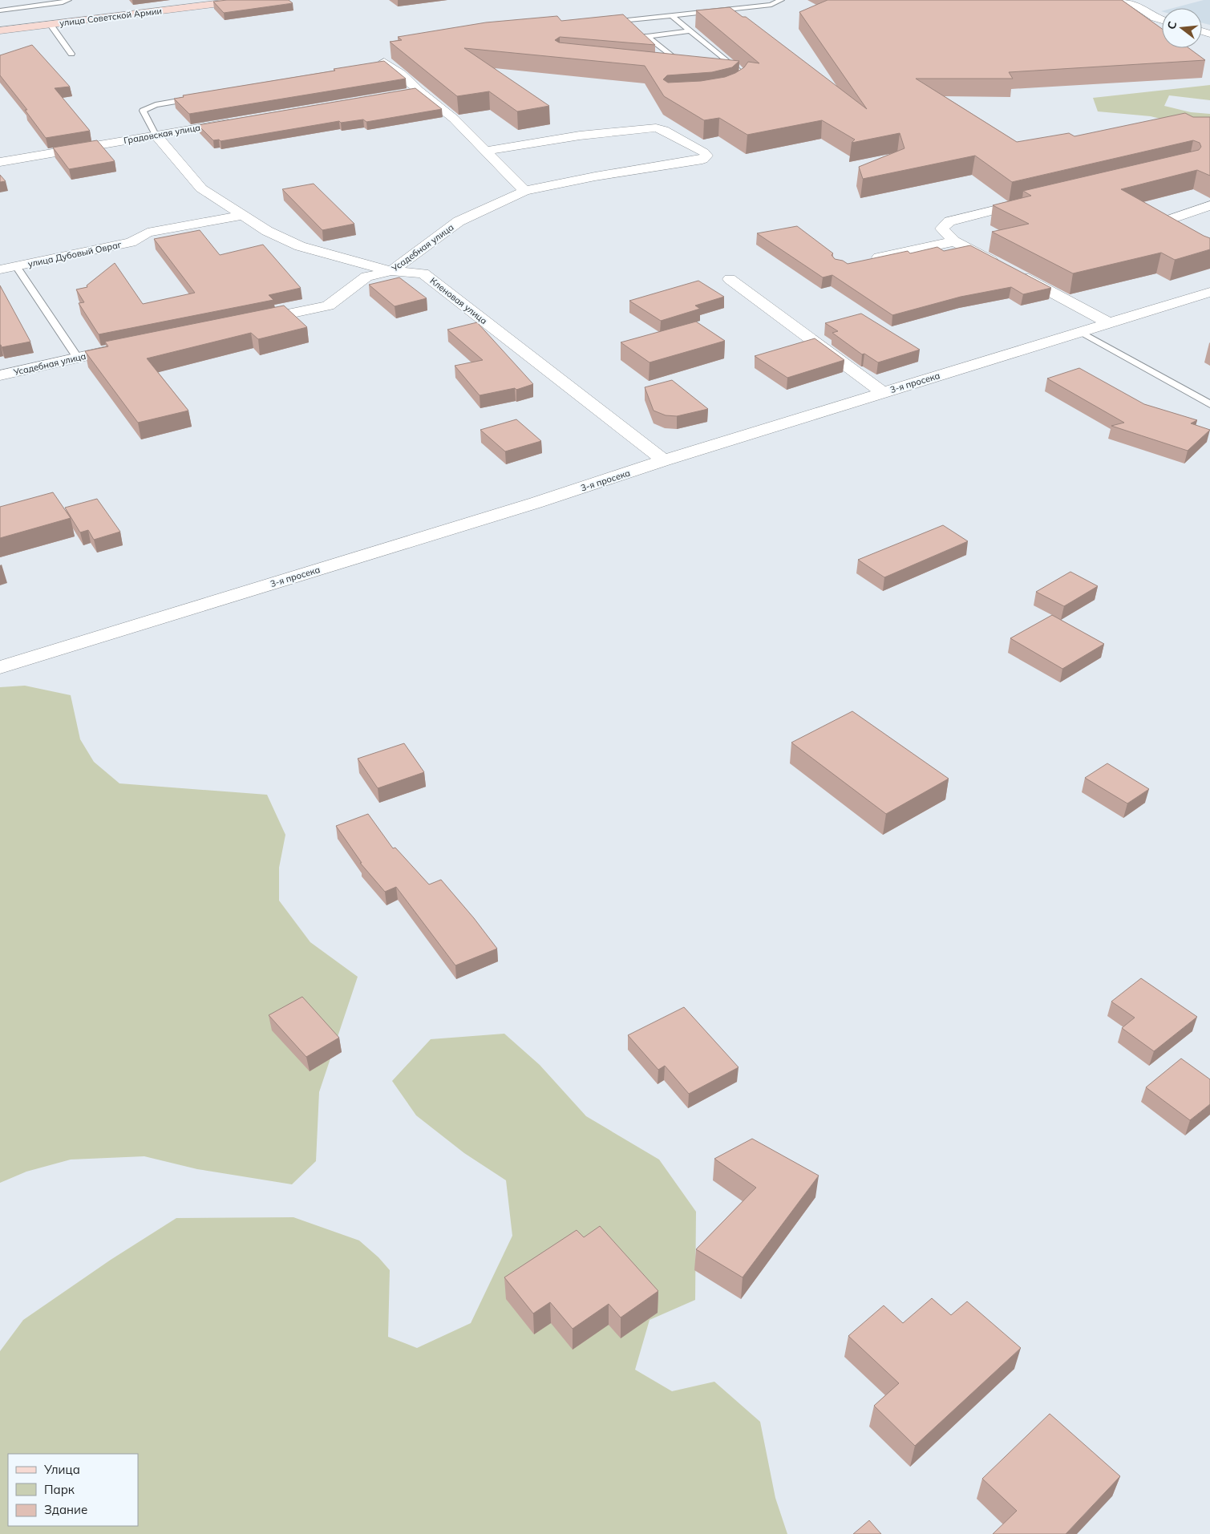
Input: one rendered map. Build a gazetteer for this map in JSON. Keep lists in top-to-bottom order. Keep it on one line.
{"streets":{"street":["улица Советской Армии","Градовская улица","Усадебная улица","улица Дубовый Овраг","Кленовая улица","3-я просека"]},"crossings":[["Градовская улица","Кленовая улица"],["Усадебная улица","Кленовая улица"],["улица Дубовый Овраг","Кленовая улица"],["Кленовая улица","3-я просека"]],"legend":["Улица","Парк","Здание"],"north":"left"}
